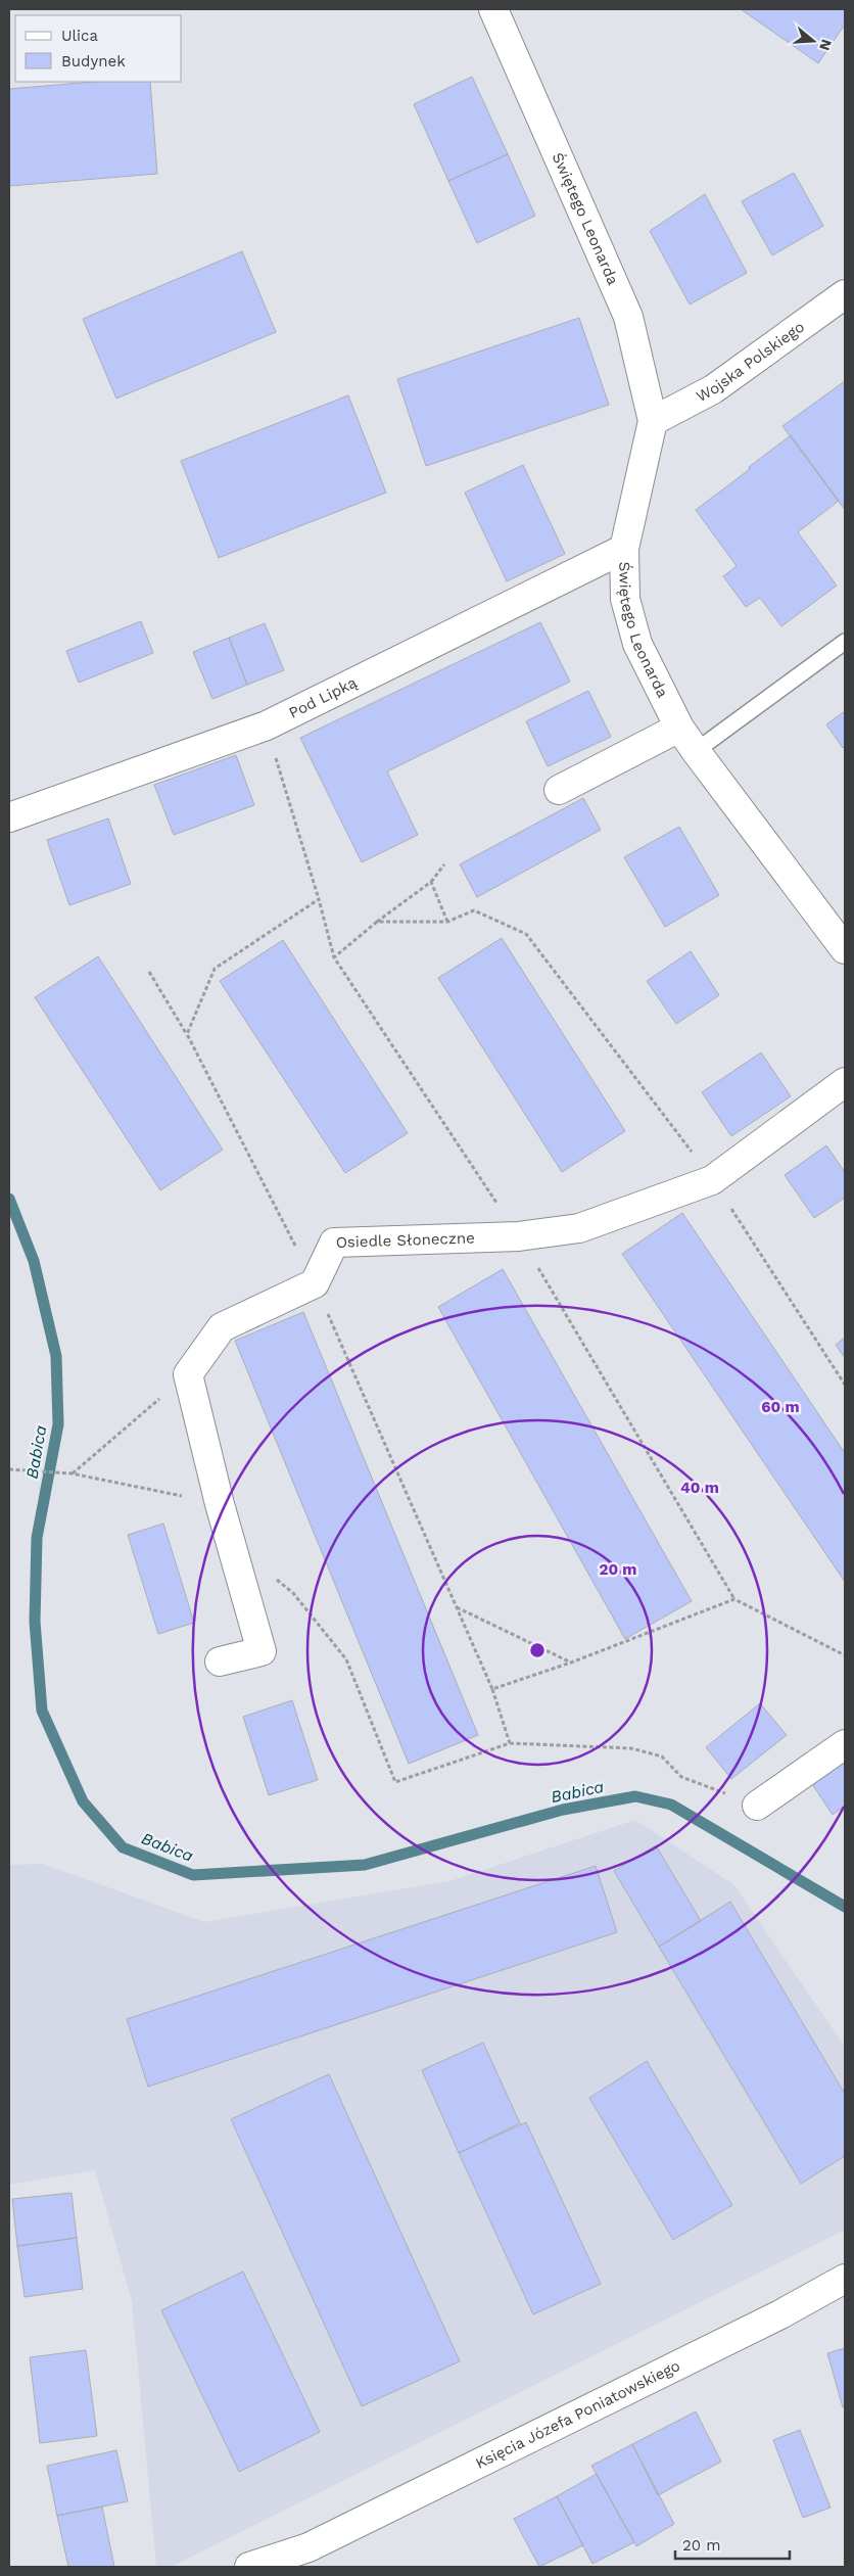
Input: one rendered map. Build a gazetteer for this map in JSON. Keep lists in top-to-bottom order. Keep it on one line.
{"streets":{"street":["Świętego Leonarda","Wojska Polskiego","Pod Lipką","Osiedle Słoneczne","Księcia Józefa Poniatowskiego"]},"crossings":[["Świętego Leonarda","Wojska Polskiego"],["Świętego Leonarda","Pod Lipką"]],"water":["Babica"],"legend":["Ulica","Budynek"],"scale_bar":"20 m","north":"right","rings":["60 m","40 m","20 m"]}
